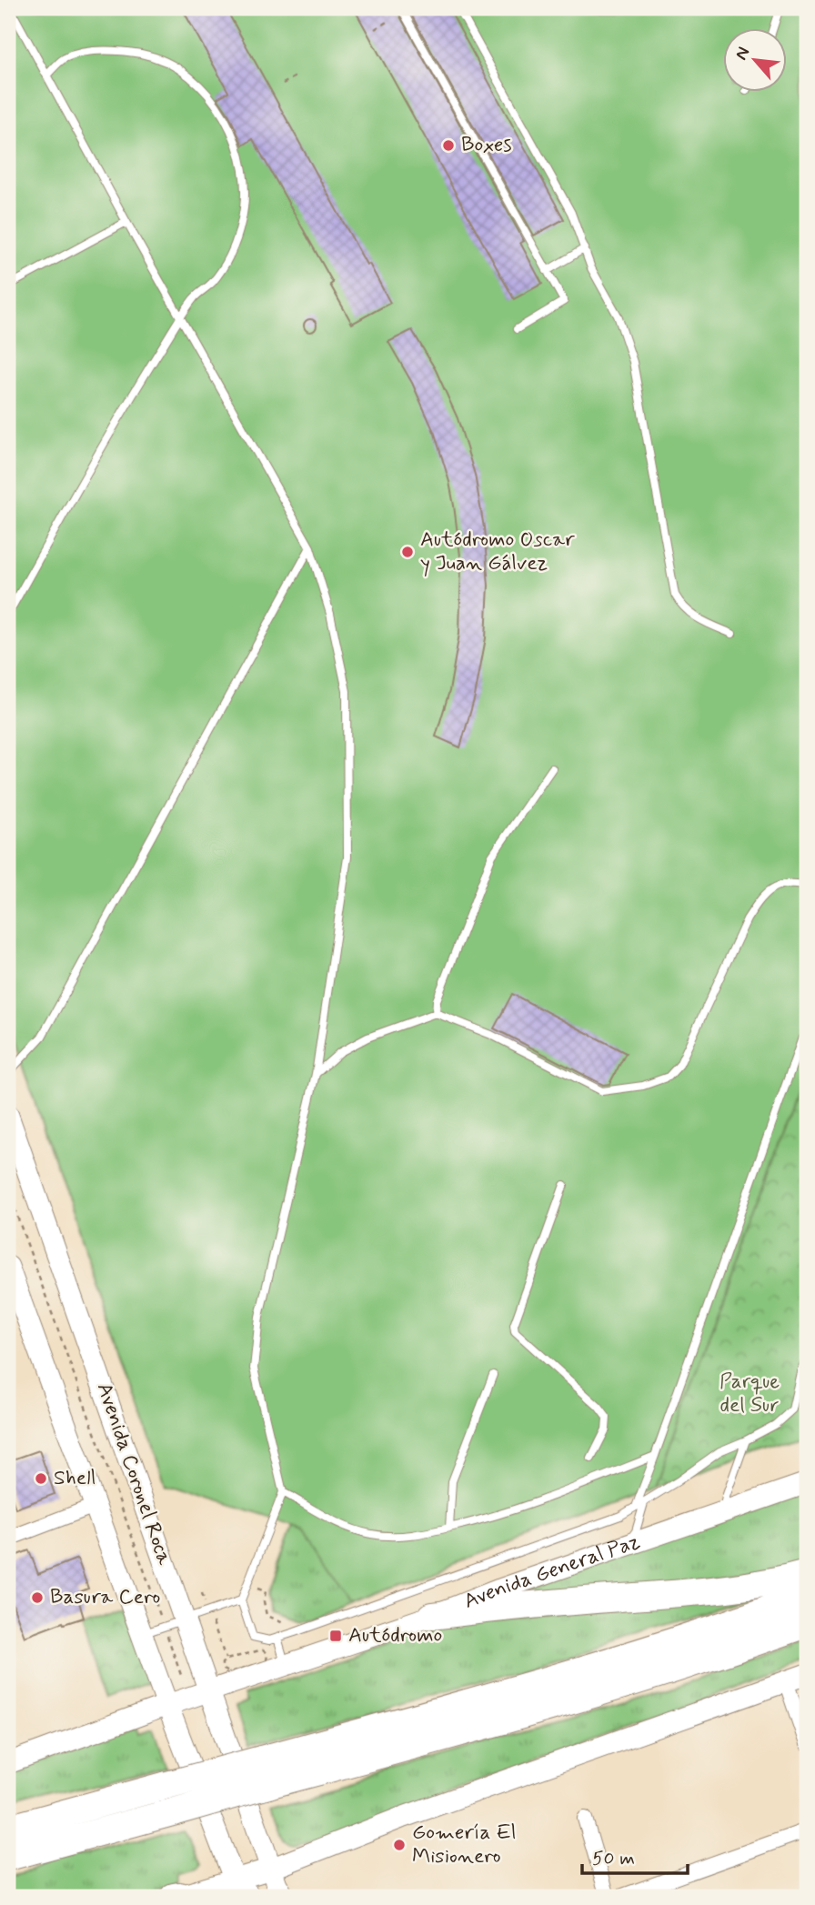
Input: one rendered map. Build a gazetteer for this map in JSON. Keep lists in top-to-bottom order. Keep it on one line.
{"streets":{"street":["Avenida Coronel Roca","Avenida General Paz"]},"crossings":[["Avenida Coronel Roca","Avenida General Paz"]],"parks":["Parque del Sur"],"places":{"other":["Boxes","Autódromo Oscar y Juan Gálvez","Shell","Basura Cero","Gomería El Misionero"],"transit":["Autódromo"]},"scale_bar":"50 m","north":"top left"}
